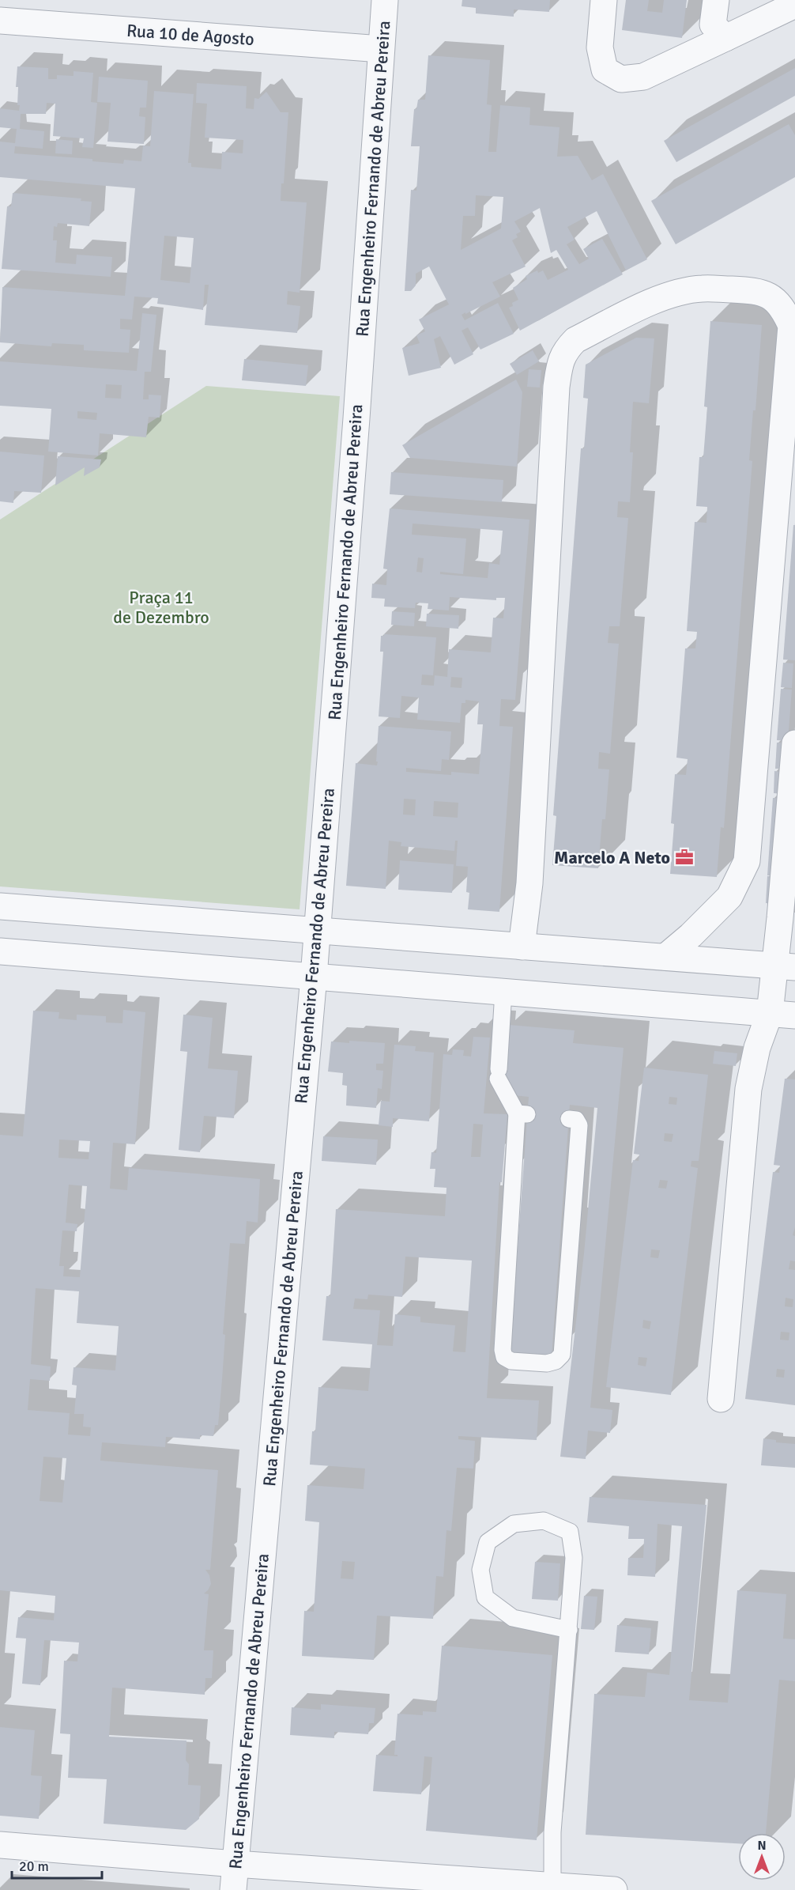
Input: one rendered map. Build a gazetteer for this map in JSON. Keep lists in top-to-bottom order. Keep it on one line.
{"streets":{"street":["Rua 10 de Agosto","Rua Engenheiro Fernando de Abreu Pereira"]},"crossings":[["Rua 10 de Agosto","Rua Engenheiro Fernando de Abreu Pereira"]],"parks":["Praça 11 de Dezembro"],"places":{"office":["Marcelo A Neto"]},"scale_bar":"20 m","north":"top"}
